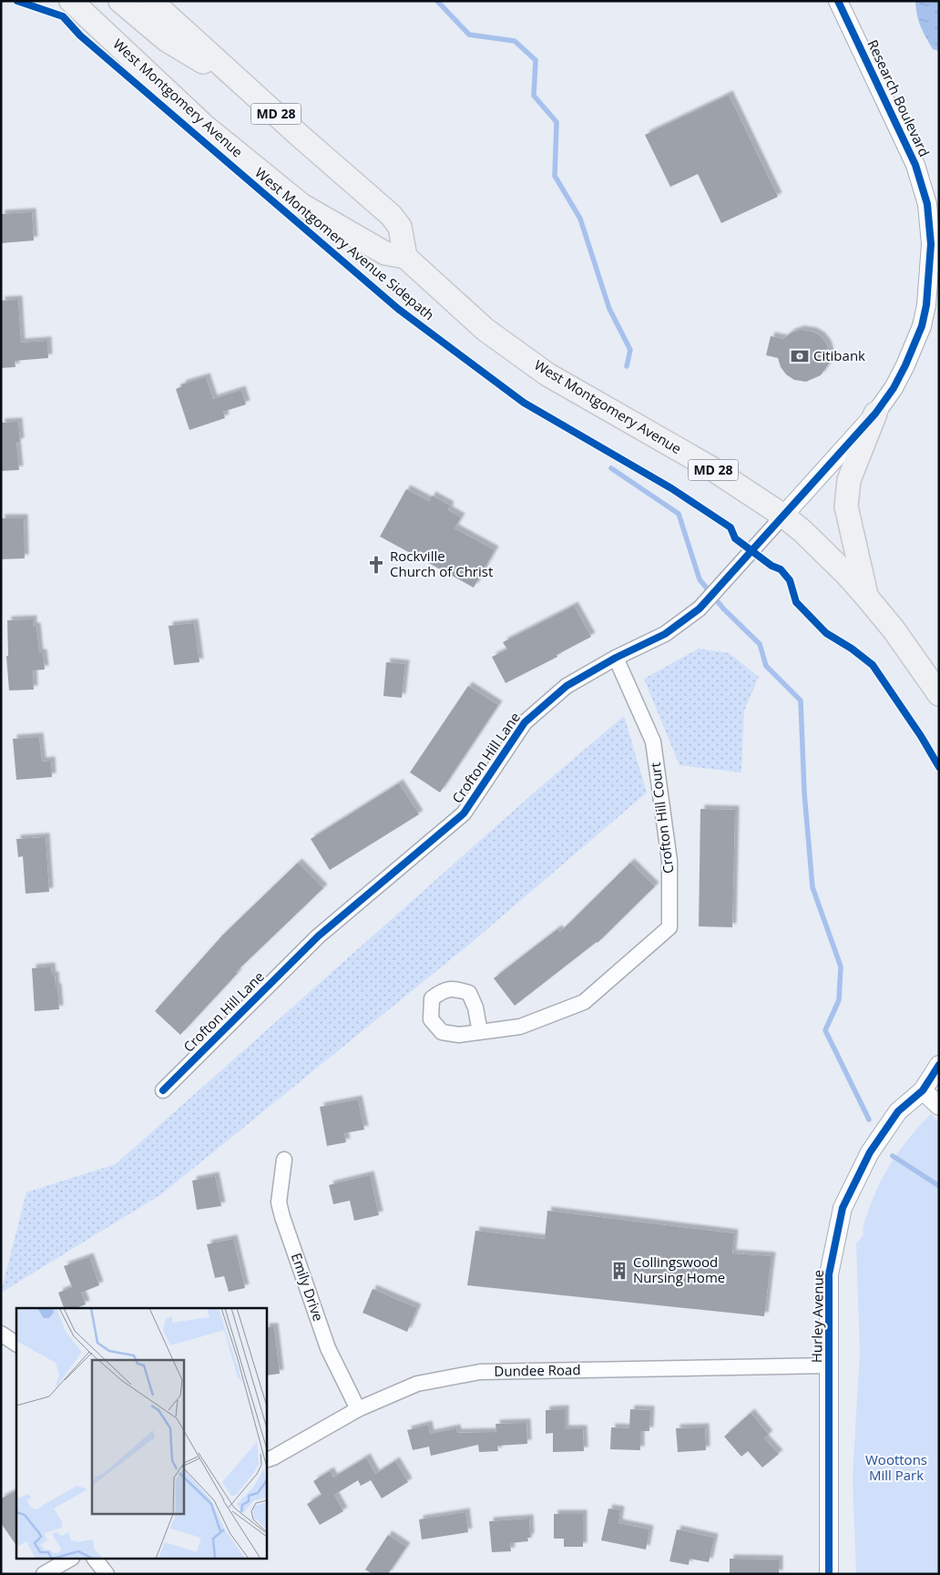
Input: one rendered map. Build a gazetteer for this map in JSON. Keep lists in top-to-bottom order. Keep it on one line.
{"streets":{"main road":["West Montgomery Avenue","MD 28"],"street":["Research Boulevard","Crofton Hill Lane","Crofton Hill Court","Emily Drive","Hurley Avenue","Dundee Road"],"cycle path":["West Montgomery Avenue Sidepath"]},"crossings":[["West Montgomery Avenue","Research Boulevard"],["West Montgomery Avenue","MD 28"],["West Montgomery Avenue","Crofton Hill Lane"],["Research Boulevard","Crofton Hill Lane"],["Crofton Hill Lane","Crofton Hill Court"],["Emily Drive","Dundee Road"],["Hurley Avenue","Dundee Road"]],"parks":["Woottons Mill Park"],"places":{"bank":["Citibank"],"church":["Rockville Church of Christ"],"building":["Collingswood Nursing Home"]}}
